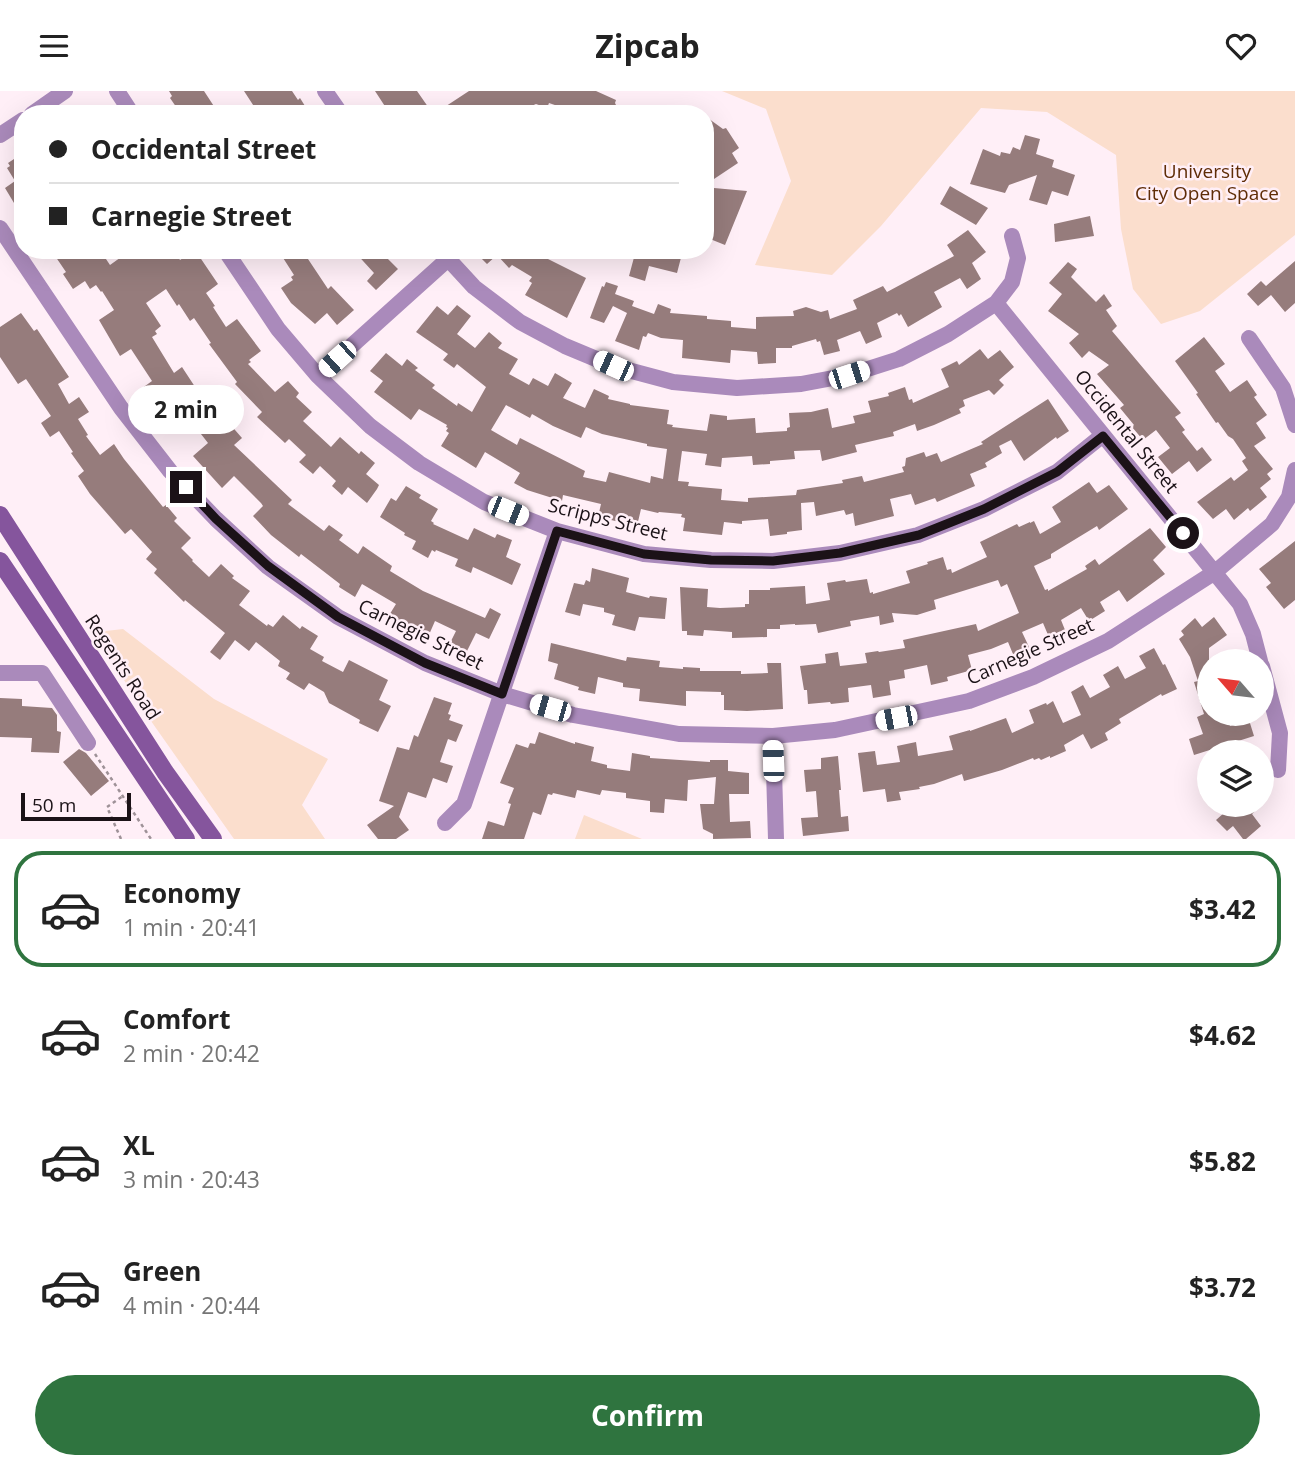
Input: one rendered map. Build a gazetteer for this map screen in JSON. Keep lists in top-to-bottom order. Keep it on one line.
{"streets":{"main road":["Regents Road"],"street":["Occidental Street","Scripps Street","Carnegie Street"]},"crossings":[["Occidental Street","Scripps Street"],["Occidental Street","Carnegie Street"]],"parks":["University City Open Space"],"scale_bar":"50 m","north":"top left","page":{"header":"Zipcab","banner":["Occidental Street","Carnegie Street"],"bubble":"2 min","scale":"50 m","list":[{"name":"Economy","note":"1 min · 20:41","value":"$3.42"},{"name":"Comfort","note":"2 min · 20:42","value":"$4.62"},{"name":"XL","note":"3 min · 20:43","value":"$5.82"},{"name":"Green","note":"4 min · 20:44","value":"$3.72"}],"buttons":"Confirm"}}
